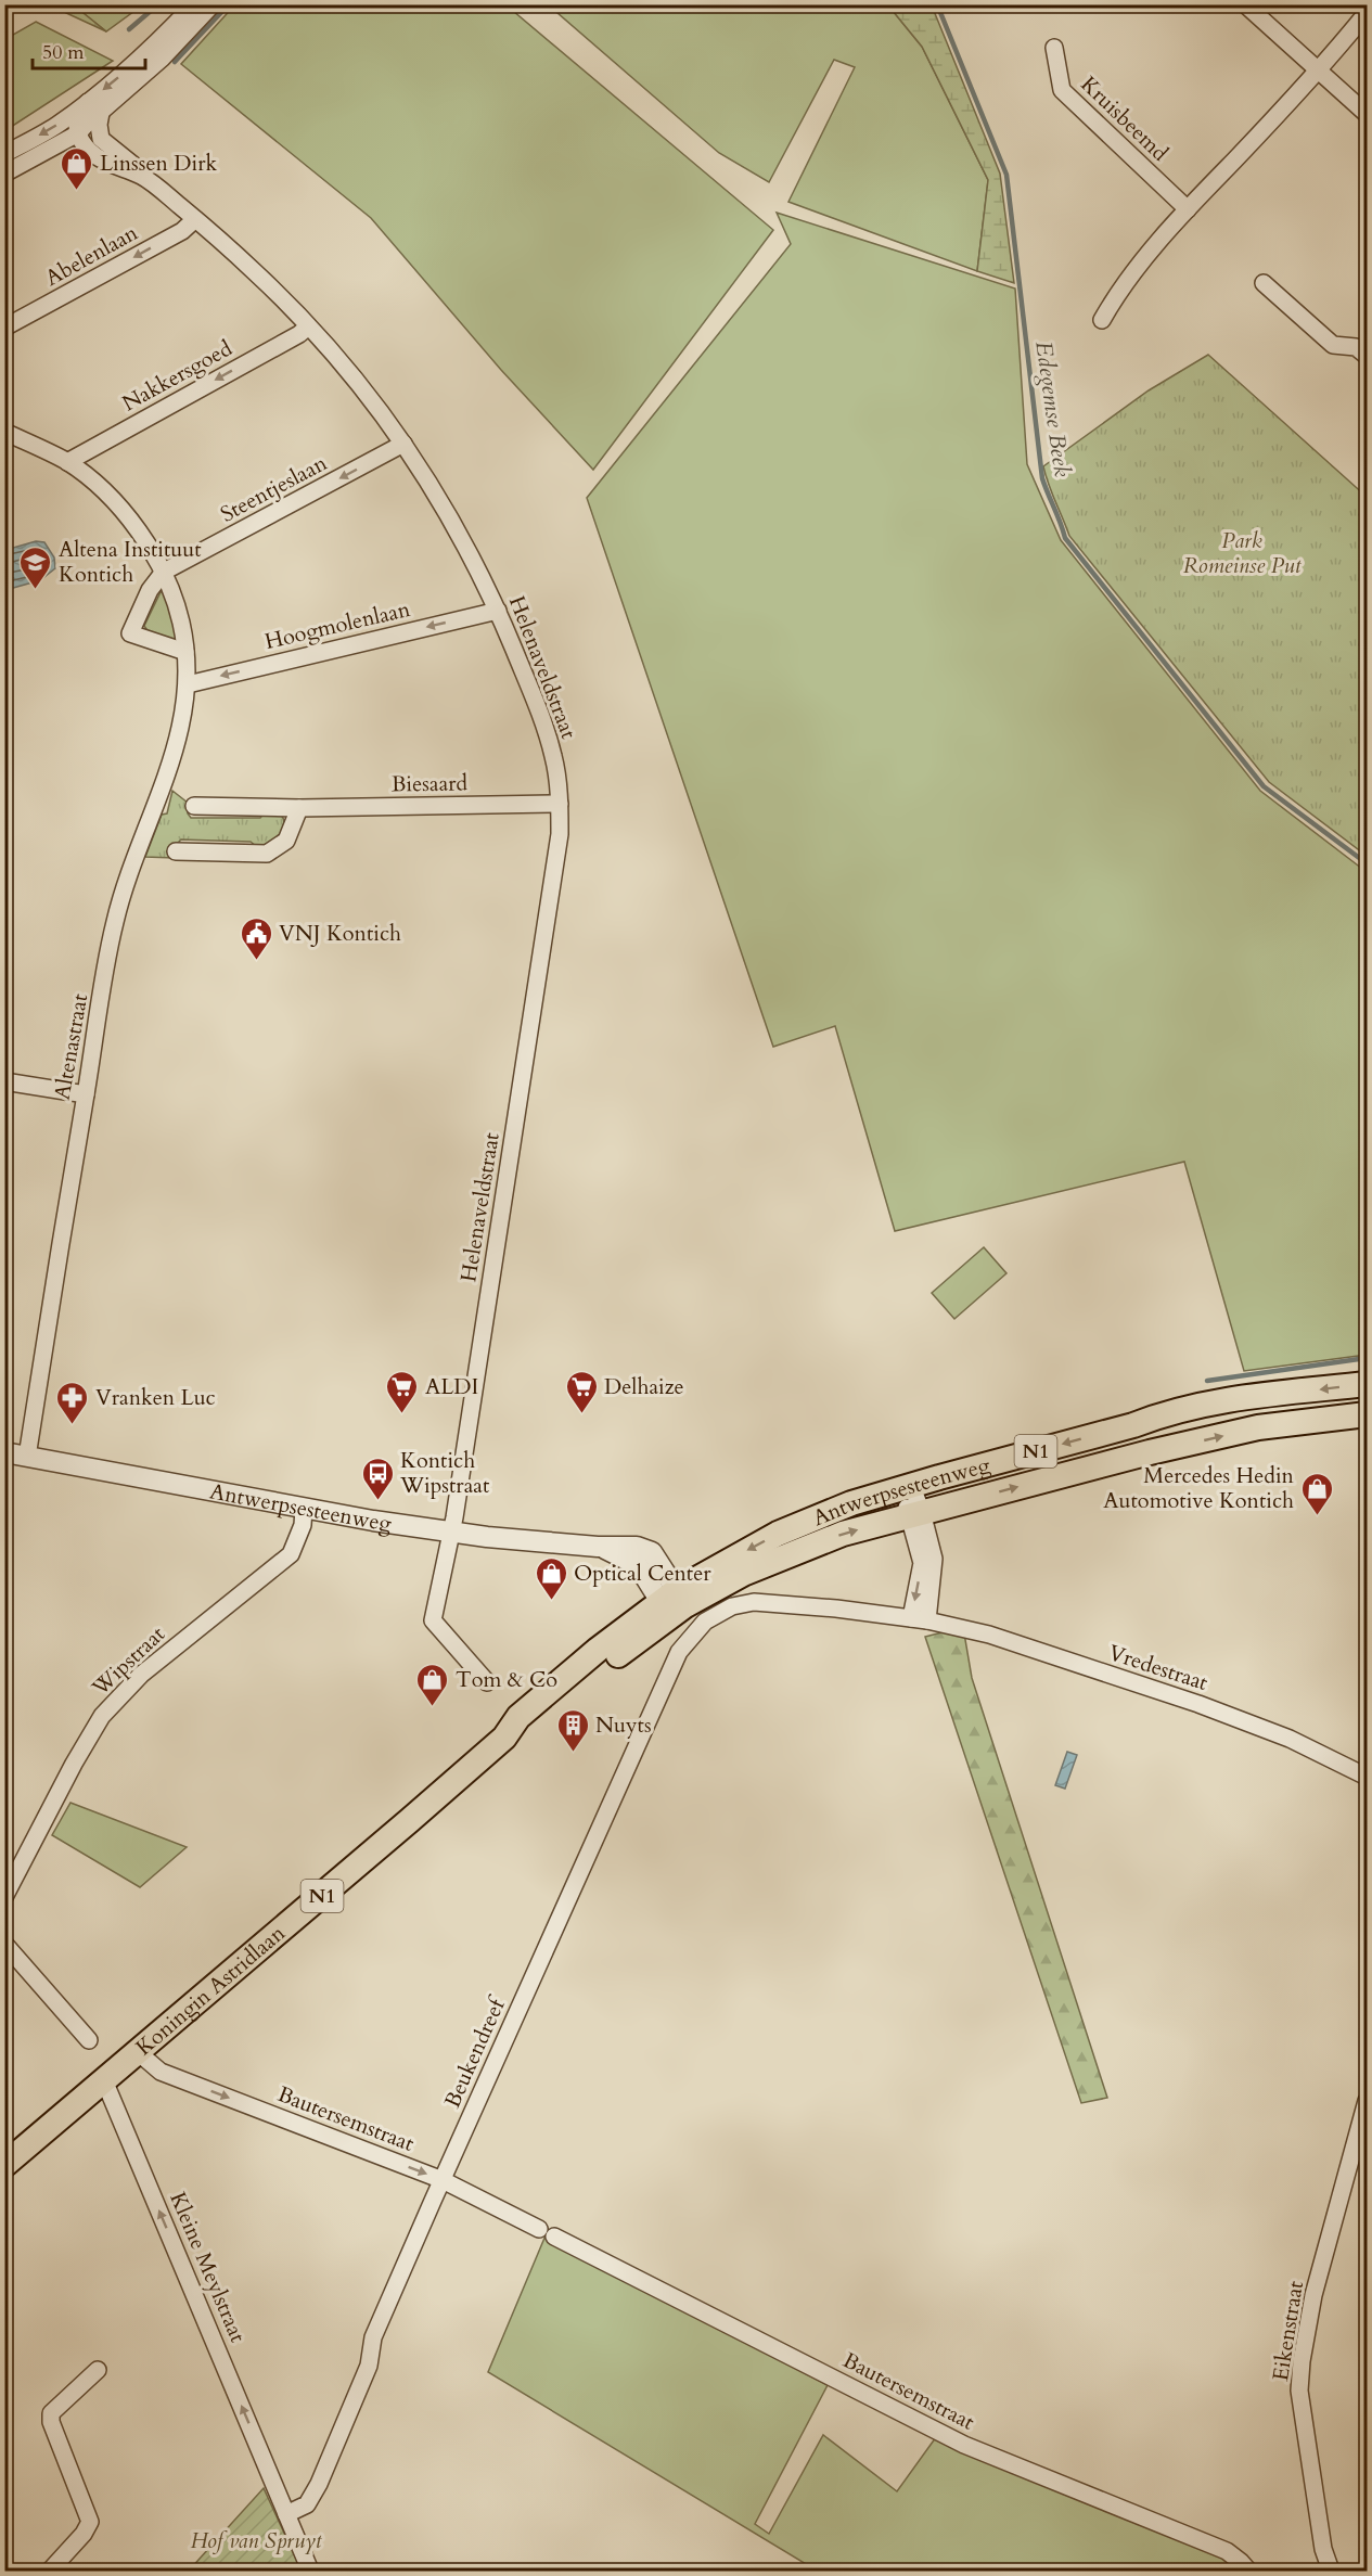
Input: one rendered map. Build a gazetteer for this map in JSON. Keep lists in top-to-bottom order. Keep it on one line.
{"streets":{"main road":["N1","Antwerpsesteenweg","Koningin Astridlaan"],"street":["Kruisbeemd","Abelenlaan","Nakkersgoed","Steentjeslaan","Hoogmolenlaan","Helenaveldstraat","Biesaard","Altenastraat","Wipstraat","Vredestraat","Beukendreef","Bautersemstraat","Kleine Meylstraat","Eikenstraat"]},"crossings":[["Abelenlaan","Helenaveldstraat"],["Nakkersgoed","Helenaveldstraat"],["Nakkersgoed","Altenastraat"],["Steentjeslaan","Helenaveldstraat"],["Steentjeslaan","Altenastraat"],["Hoogmolenlaan","Helenaveldstraat"],["Hoogmolenlaan","Altenastraat"],["Helenaveldstraat","Biesaard"],["Helenaveldstraat","Antwerpsesteenweg"],["Altenastraat","Antwerpsesteenweg"],["Antwerpsesteenweg","Wipstraat"],["Antwerpsesteenweg","Koningin Astridlaan"],["Vredestraat","Beukendreef"],["Koningin Astridlaan","Bautersemstraat"],["Koningin Astridlaan","Kleine Meylstraat"],["Beukendreef","Bautersemstraat"],["Beukendreef","Kleine Meylstraat"]],"one_way":["Nakkersgoed","Steentjeslaan","Hoogmolenlaan","Kleine Meylstraat"],"water":["Edegemse Beek"],"parks":["Park Romeinse Put","Hof van Spruyt"],"places":{"shop":["Linssen Dirk","Mercedes Hedin Automotive Kontich","Optical Center","Tom & Co"],"school or university":["Altena Instituut Kontich"],"public building":["VNJ Kontich"],"supermarket":["ALDI","Delhaize"],"pharmacy":["Vranken Luc"],"bus stop":["Kontich Wipstraat"],"building":["Nuyts"]},"scale_bar":"50 m"}
